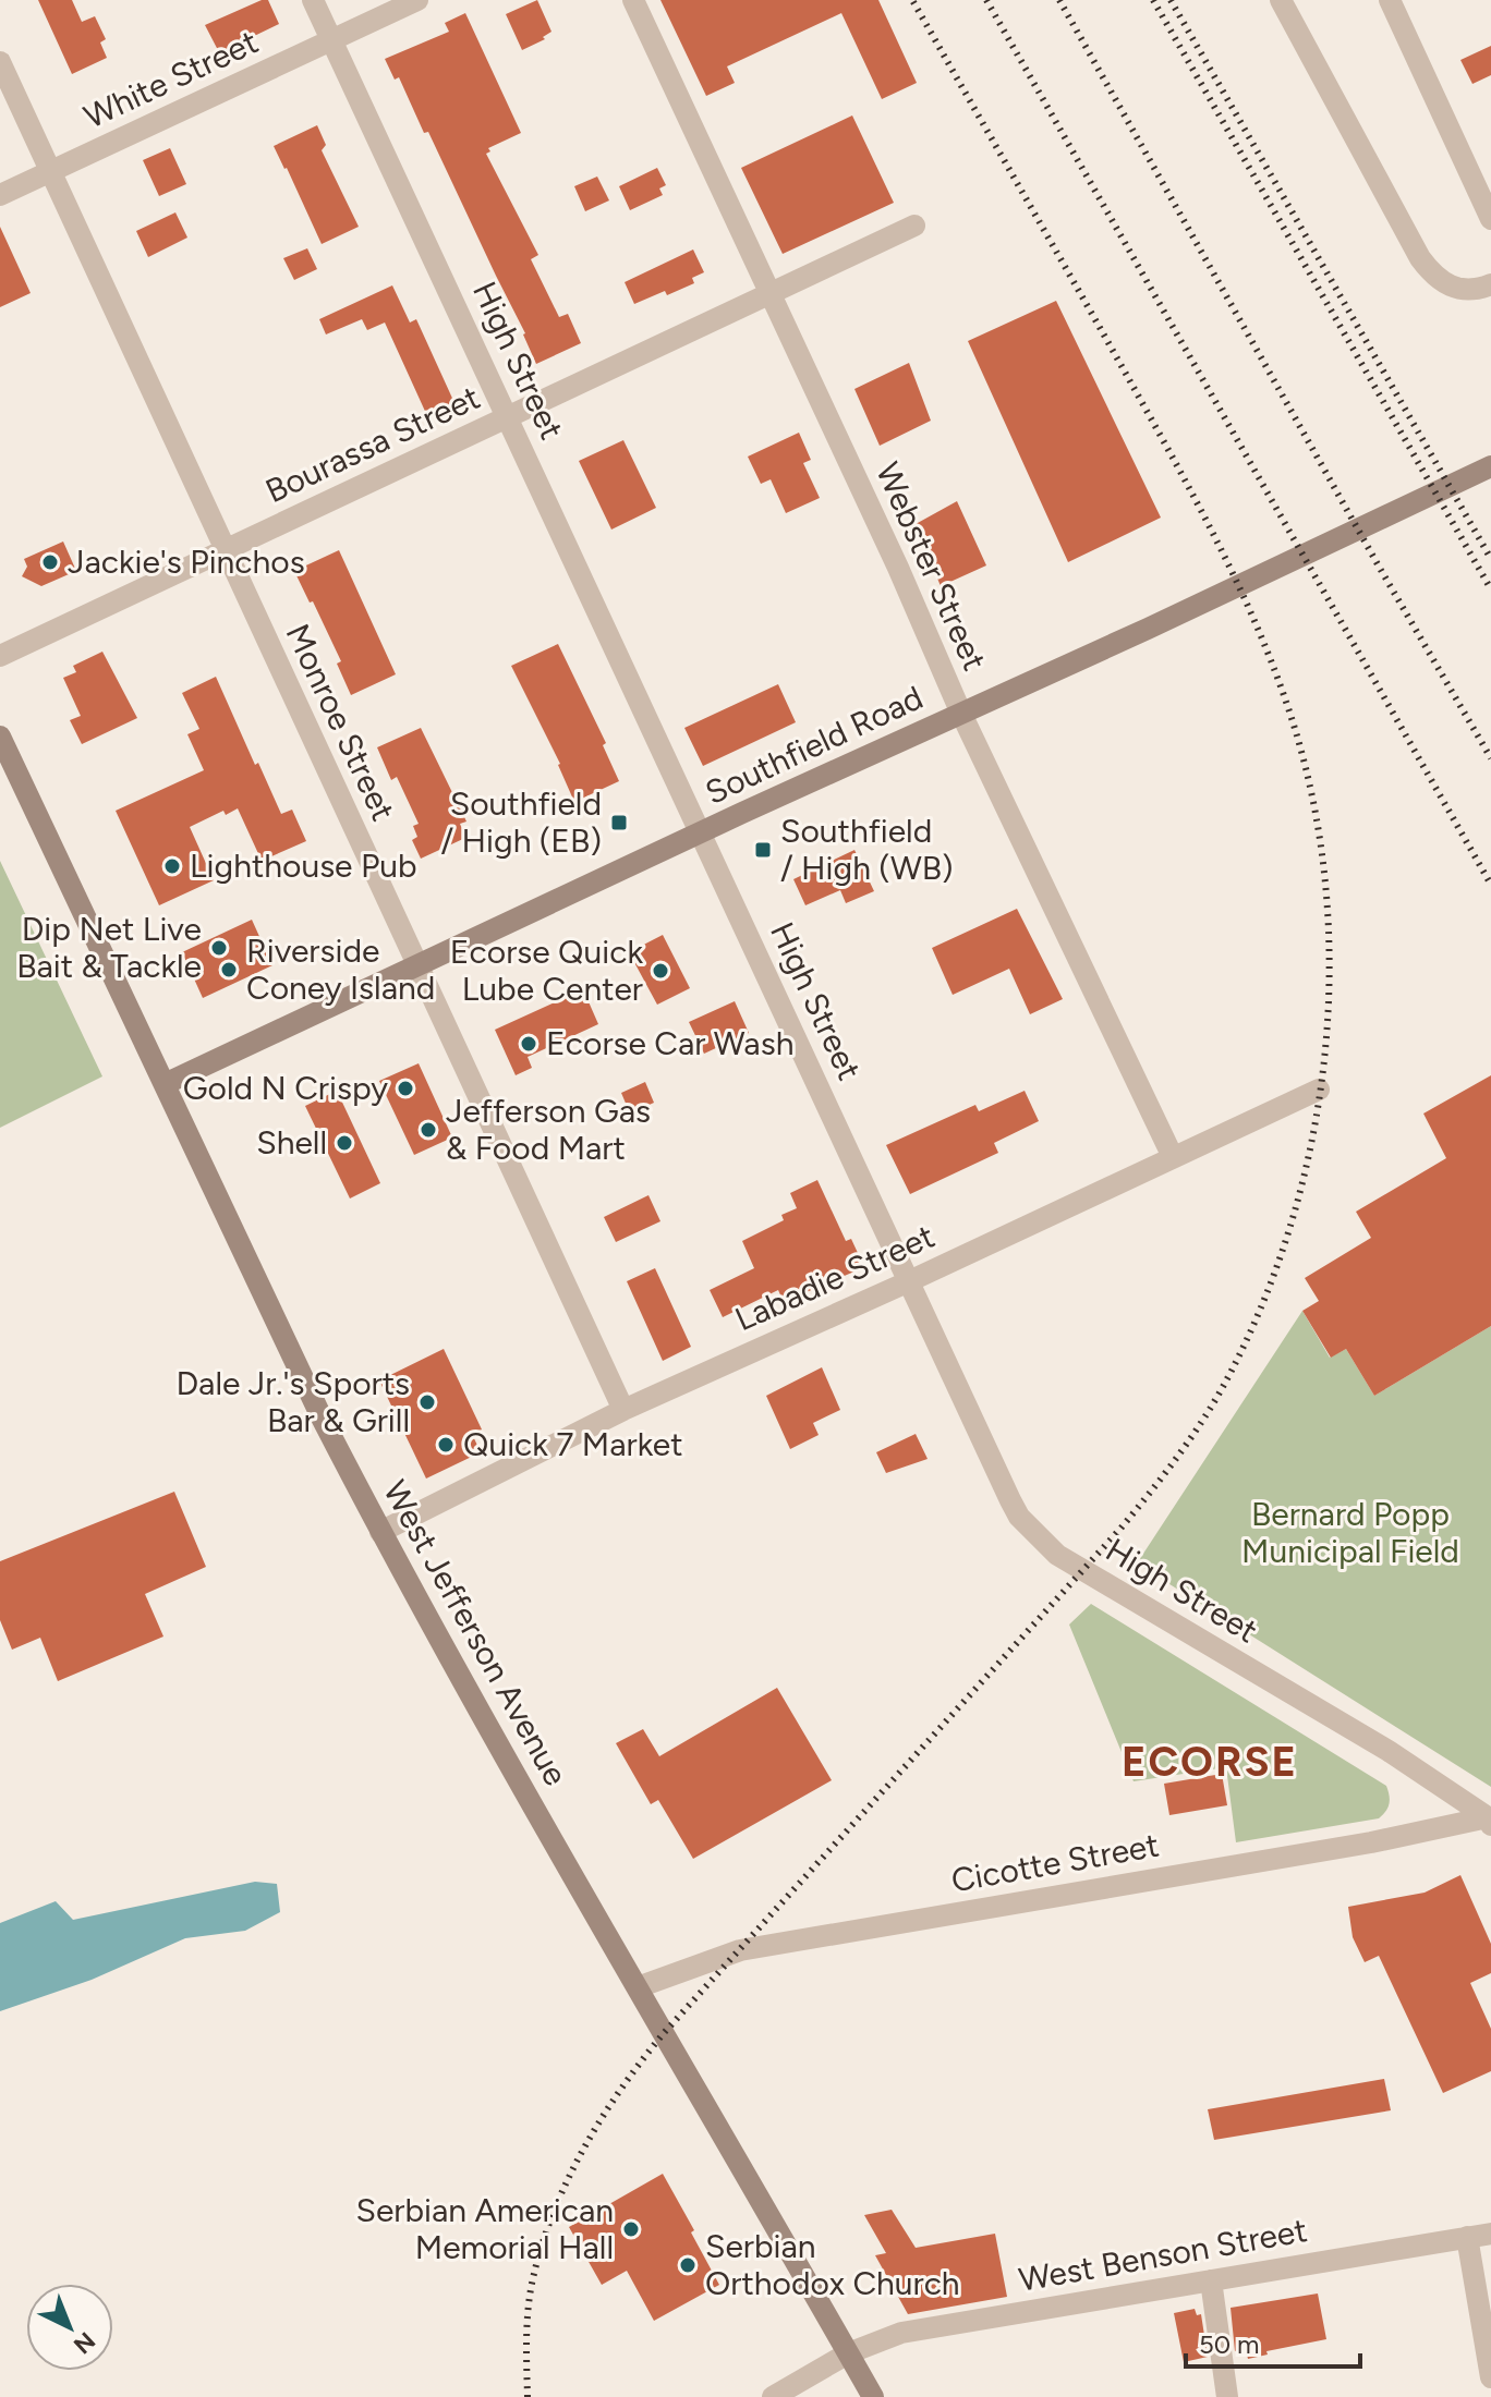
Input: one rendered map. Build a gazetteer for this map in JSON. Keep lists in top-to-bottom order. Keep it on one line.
{"streets":{"main road":["Southfield Road","West Jefferson Avenue"],"street":["White Street","High Street","Bourassa Street","Webster Street","Monroe Street","Labadie Street","Cicotte Street","West Benson Street"]},"crossings":[["White Street","High Street"],["White Street","Monroe Street"],["High Street","Bourassa Street"],["High Street","Southfield Road"],["High Street","Labadie Street"],["High Street","Cicotte Street"],["Bourassa Street","Webster Street"],["Bourassa Street","Monroe Street"],["Webster Street","Southfield Road"],["Webster Street","Labadie Street"],["Monroe Street","Southfield Road"],["Monroe Street","Labadie Street"],["Southfield Road","West Jefferson Avenue"],["Labadie Street","West Jefferson Avenue"],["West Jefferson Avenue","Cicotte Street"],["West Jefferson Avenue","West Benson Street"]],"districts":["ECORSE"],"parks":["Bernard Popp Municipal Field"],"places":{"other":["Jackie's Pinchos","Lighthouse Pub","Dip Net Live Bait & Tackle","Riverside Coney Island","Ecorse Quick Lube Center","Ecorse Car Wash","Gold N Crispy","Jefferson Gas & Food Mart","Shell","Dale Jr.'s Sports Bar & Grill","Quick 7 Market","Serbian American Memorial Hall","Serbian Orthodox Church"],"transit":["Southfield / High (EB)","Southfield / High (WB)"]},"scale_bar":"50 m","north":"bottom right"}
